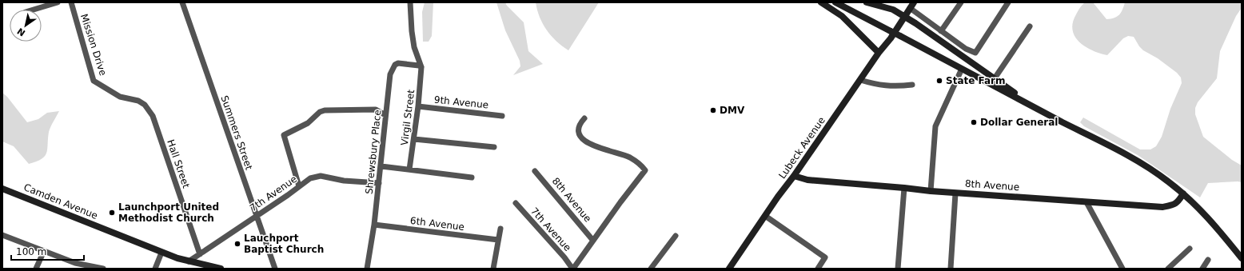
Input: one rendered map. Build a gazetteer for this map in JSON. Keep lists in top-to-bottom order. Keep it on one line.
{"streets":{"street":["Mission Drive","9th Avenue","Virgil Street","Summers Street","Lubeck Avenue","Shrewsbury Place","Hall Street","8th Avenue","7th Avenue","Camden Avenue","6th Avenue"]},"crossings":[["Mission Drive","Hall Street"],["9th Avenue","Virgil Street"],["Virgil Street","Shrewsbury Place"],["Summers Street","7th Avenue"],["Lubeck Avenue","8th Avenue"],["Shrewsbury Place","7th Avenue"],["Shrewsbury Place","6th Avenue"],["Hall Street","7th Avenue"],["7th Avenue","Camden Avenue"]],"places":["State Farm","DMV","Dollar General","Launchport United Methodist Church","Lauchport Baptist Church"],"scale_bar":"100 m","north":"bottom left"}
